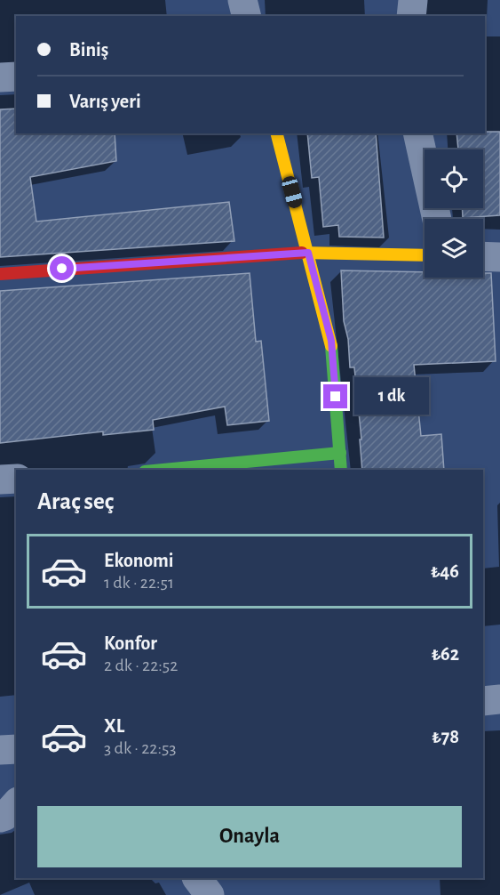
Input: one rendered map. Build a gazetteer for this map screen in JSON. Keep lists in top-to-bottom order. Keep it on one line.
{"page":{"banner":["Biniş","Varış yeri"],"bubble":"1 dk","heading":"Araç seç","list":[{"name":"Ekonomi","note":"1 dk · 22:51","value":"₺46"},{"name":"Konfor","note":"2 dk · 22:52","value":"₺62"},{"name":"XL","note":"3 dk · 22:53","value":"₺78"}],"buttons":"Onayla"}}
